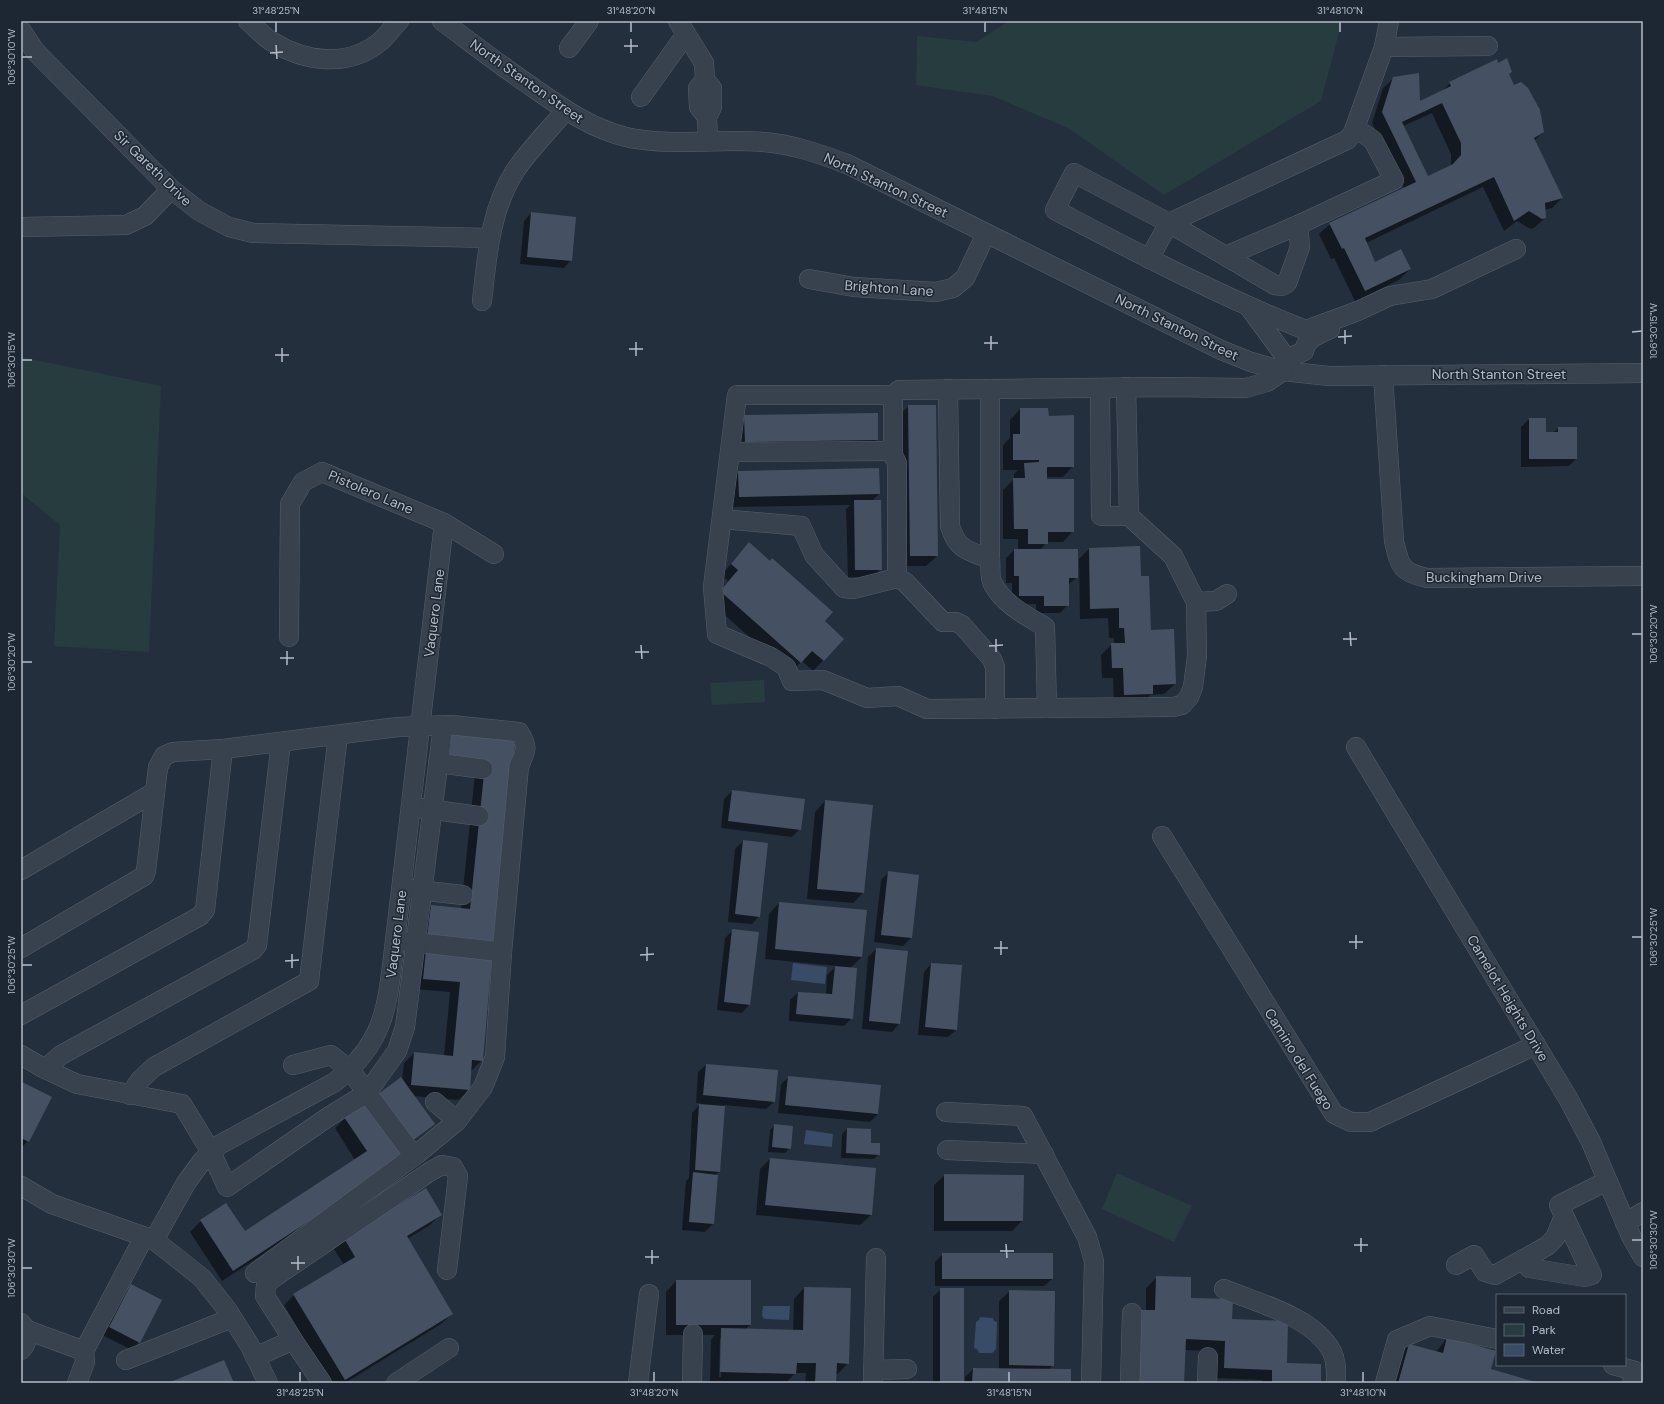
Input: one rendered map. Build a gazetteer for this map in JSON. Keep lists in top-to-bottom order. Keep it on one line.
{"streets":{"street":["North Stanton Street","Sir Gareth Drive","Brighton Lane","Pistolero Lane","Buckingham Drive","Vaquero Lane","Camelot Heights Drive","Camino del Fuego"]},"crossings":[["North Stanton Street","Brighton Lane"],["North Stanton Street","Buckingham Drive"],["Pistolero Lane","Vaquero Lane"],["Camelot Heights Drive","Camino del Fuego"]],"legend":["Road","Park","Water"],"coordinates":["31°48'25\"N","31°48'20\"N","31°48'15\"N","31°48'10\"N","106°30'10\"W","106°30'15\"W","106°30'20\"W","106°30'25\"W","106°30'30\"W"]}
